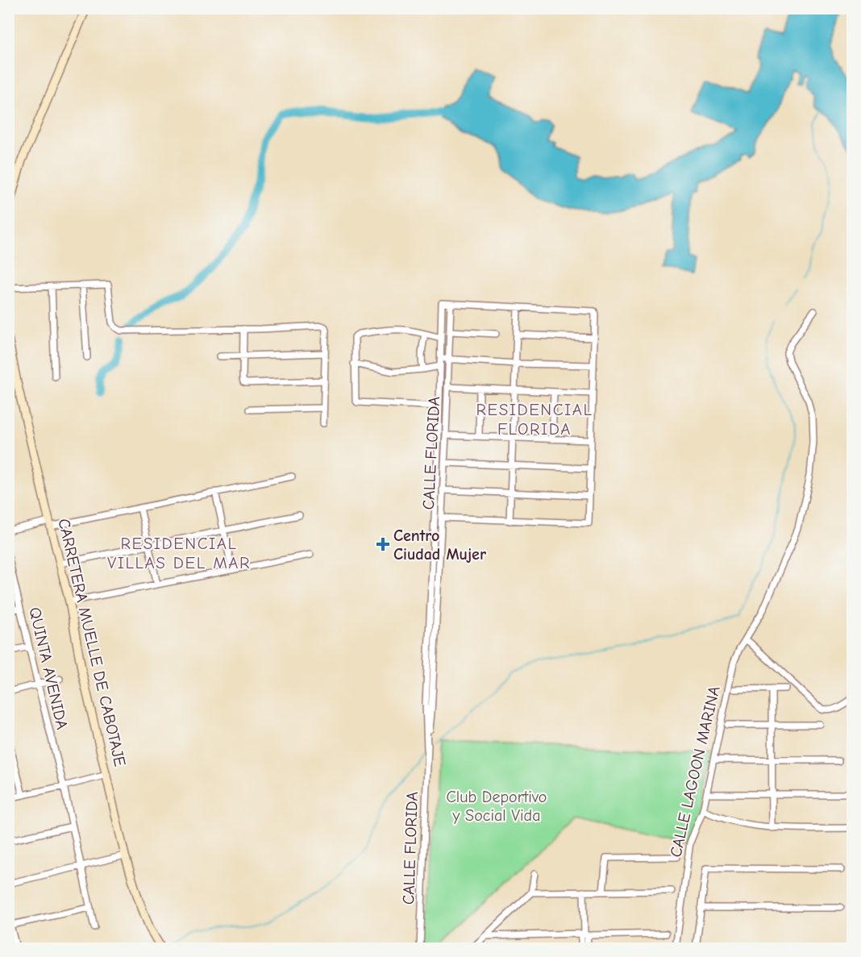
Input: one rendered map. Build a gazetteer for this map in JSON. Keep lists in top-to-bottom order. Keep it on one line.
{"streets":{"main road":["CARRETERA MUELLE DE CABOTAJE"],"street":["CALLE FLORIDA","QUINTA AVENIDA","CALLE LAGOON MARINA"]},"districts":["RESIDENCIAL FLORIDA","RESIDENCIAL VILLAS DEL MAR"],"parks":["Club Deportivo y Social Vida"],"places":{"health":["Centro Ciudad Mujer"]}}
